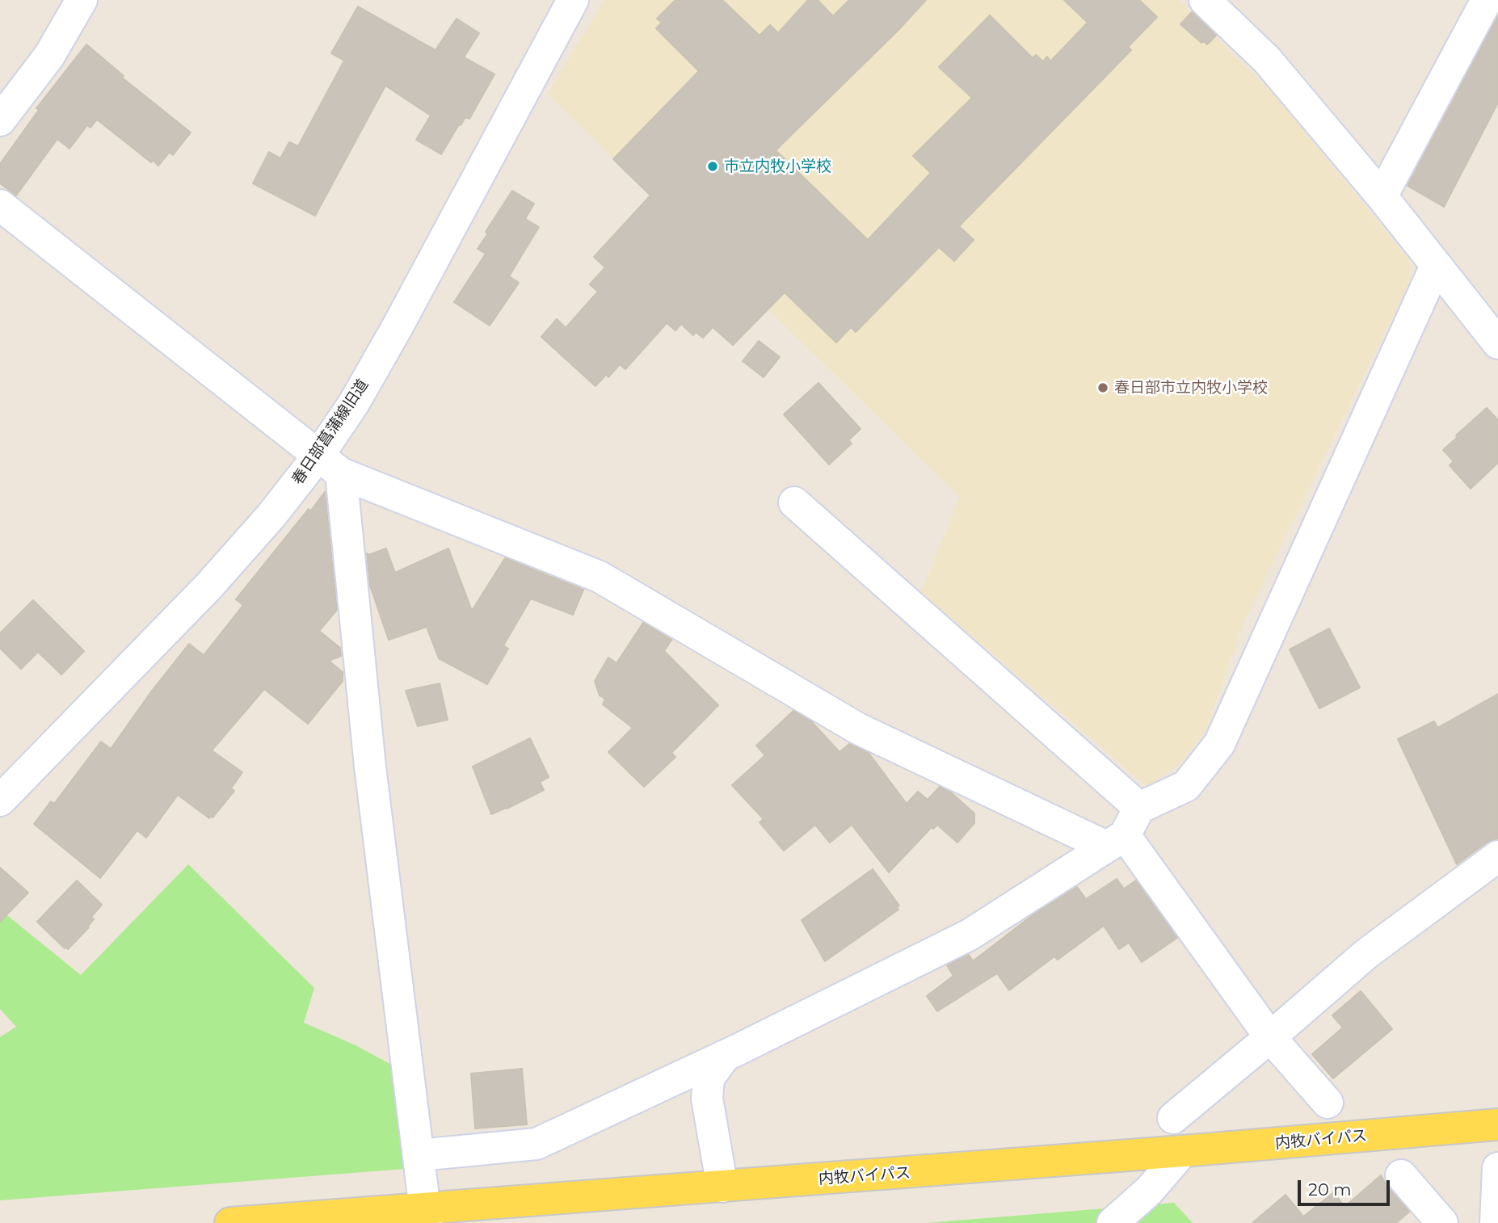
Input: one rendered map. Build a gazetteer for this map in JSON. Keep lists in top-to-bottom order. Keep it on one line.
{"streets":{"main road":["内牧バイパス"],"street":["春日部菖蒲線旧道"]},"places":["市立内牧小学校","春日部市立内牧小学校"],"scale_bar":"20 m"}
